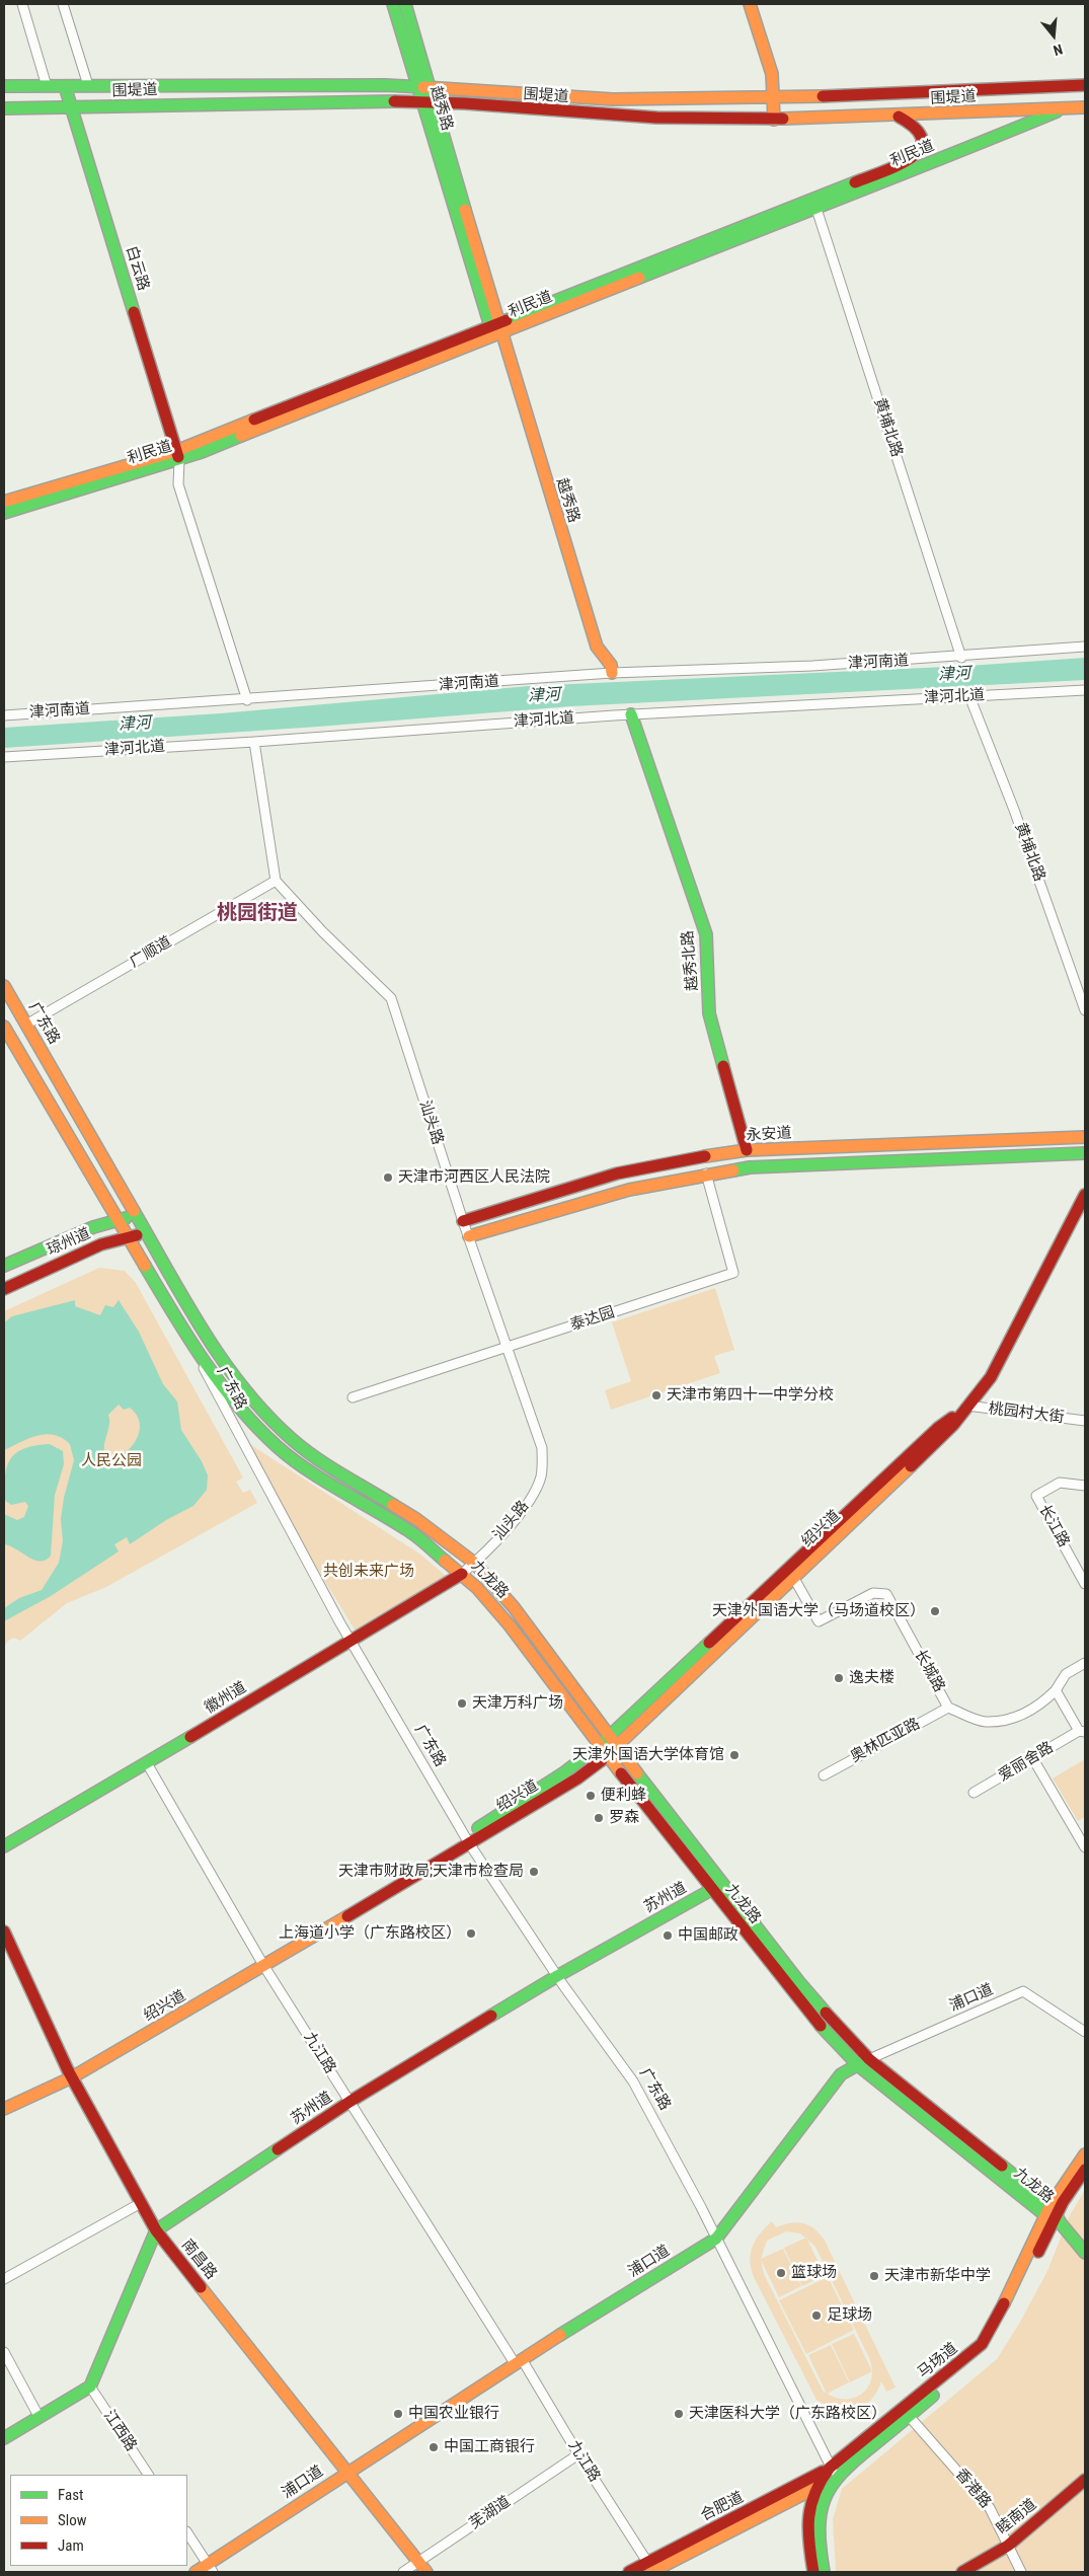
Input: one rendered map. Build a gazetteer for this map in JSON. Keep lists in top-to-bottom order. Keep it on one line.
{"streets":{"main road":["围堤道","越秀路","利民道","白云路","越秀北路","广东路","永安道","琼州道","绍兴道","九龙路","徽州道","苏州道","浦口道","南昌路","马场道","合肥道","睦南道"],"street":["黄埔北路","津河南道","津河北道","广顺道","汕头路","泰达园","桃园村大街","长江路","长城路","奥林匹亚路","爱丽舍路","九江路","江西路","香港路","芜湖道"]},"crossings":[["围堤道","越秀路"],["围堤道","利民道"],["围堤道","白云路"],["越秀路","利民道"],["越秀路","津河南道"],["利民道","白云路"],["利民道","黄埔北路"],["黄埔北路","津河南道"],["黄埔北路","津河北道"],["津河北道","越秀北路"],["广顺道","广东路"],["广顺道","汕头路"],["越秀北路","永安道"],["广东路","琼州道"],["广东路","绍兴道"],["广东路","九龙路"],["广东路","徽州道"],["广东路","苏州道"],["广东路","浦口道"],["广东路","马场道"],["广东路","合肥道"],["汕头路","永安道"],["汕头路","泰达园"],["汕头路","九龙路"],["汕头路","徽州道"],["永安道","泰达园"],["桃园村大街","绍兴道"],["绍兴道","九龙路"],["绍兴道","长城路"],["绍兴道","九江路"],["绍兴道","南昌路"],["九龙路","徽州道"],["九龙路","苏州道"],["九龙路","浦口道"],["长城路","奥林匹亚路"],["徽州道","九江路"],["苏州道","九江路"],["苏州道","南昌路"],["浦口道","九江路"],["浦口道","南昌路"],["九江路","合肥道"],["九江路","芜湖道"],["南昌路","芜湖道"],["马场道","香港路"],["马场道","合肥道"],["香港路","睦南道"]],"districts":["桃园街道"],"water":["津河"],"parks":["人民公园","共创未来广场"],"places":["天津市河西区人民法院","天津市第四十一中学分校","天津外国语大学（马场道校区）","逸夫楼","天津万科广场","天津外国语大学体育馆","便利蜂","罗森","天津市财政局;天津市检查局","上海道小学（广东路校区）","中国邮政","篮球场","天津市新华中学","足球场","中国农业银行","天津医科大学（广东路校区）","中国工商银行"],"legend":["Fast","Slow","Jam"],"north":"bottom"}
